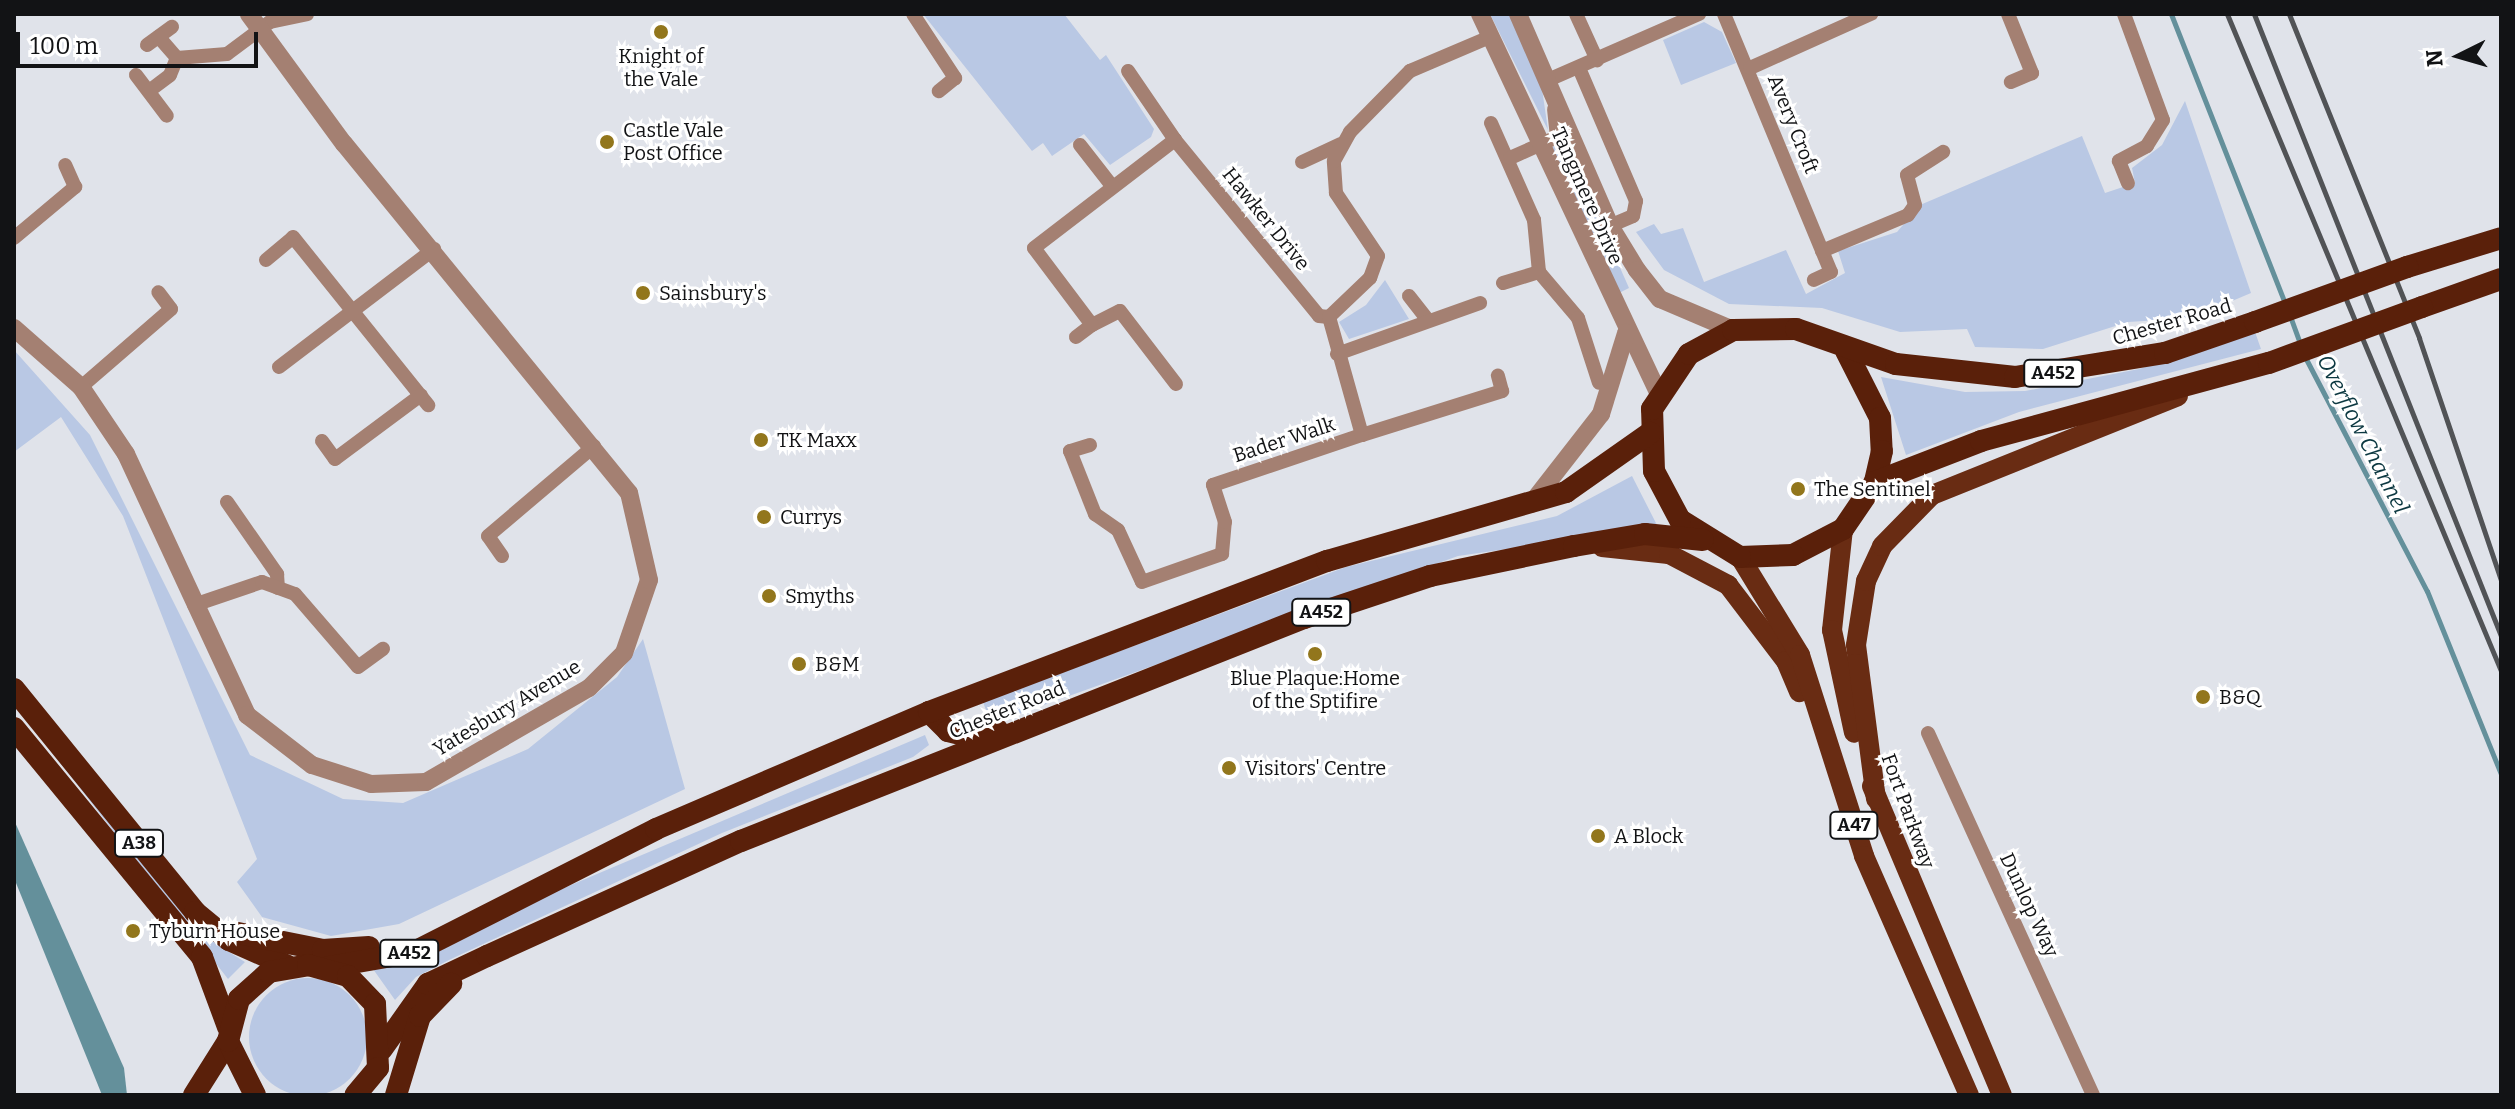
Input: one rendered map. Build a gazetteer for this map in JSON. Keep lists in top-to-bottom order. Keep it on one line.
{"streets":{"highway":["Chester Road","A452","A38"],"main road":["Fort Parkway","A47"],"street":["Avery Croft","Tangmere Drive","Hawker Drive","Bader Walk","Yatesbury Avenue","Dunlop Way"]},"crossings":[["Tangmere Drive","Chester Road"],["Tangmere Drive","A452"],["Tangmere Drive","Fort Parkway"],["Tangmere Drive","A47"],["Chester Road","A452"],["Chester Road","Fort Parkway"],["Chester Road","A47"],["Chester Road","A38"],["A452","Fort Parkway"],["A452","A47"],["Fort Parkway","A47"]],"water":["Overflow Channel"],"places":["Knight of the Vale","Castle Vale Post Office","Sainsbury's","TK Maxx","The Sentinel","Currys","Smyths","Blue Plaque:Home of the Sptifire","B&M","B&Q","Visitors' Centre","A Block","Tyburn House"],"scale_bar":"100 m","north":"left"}
